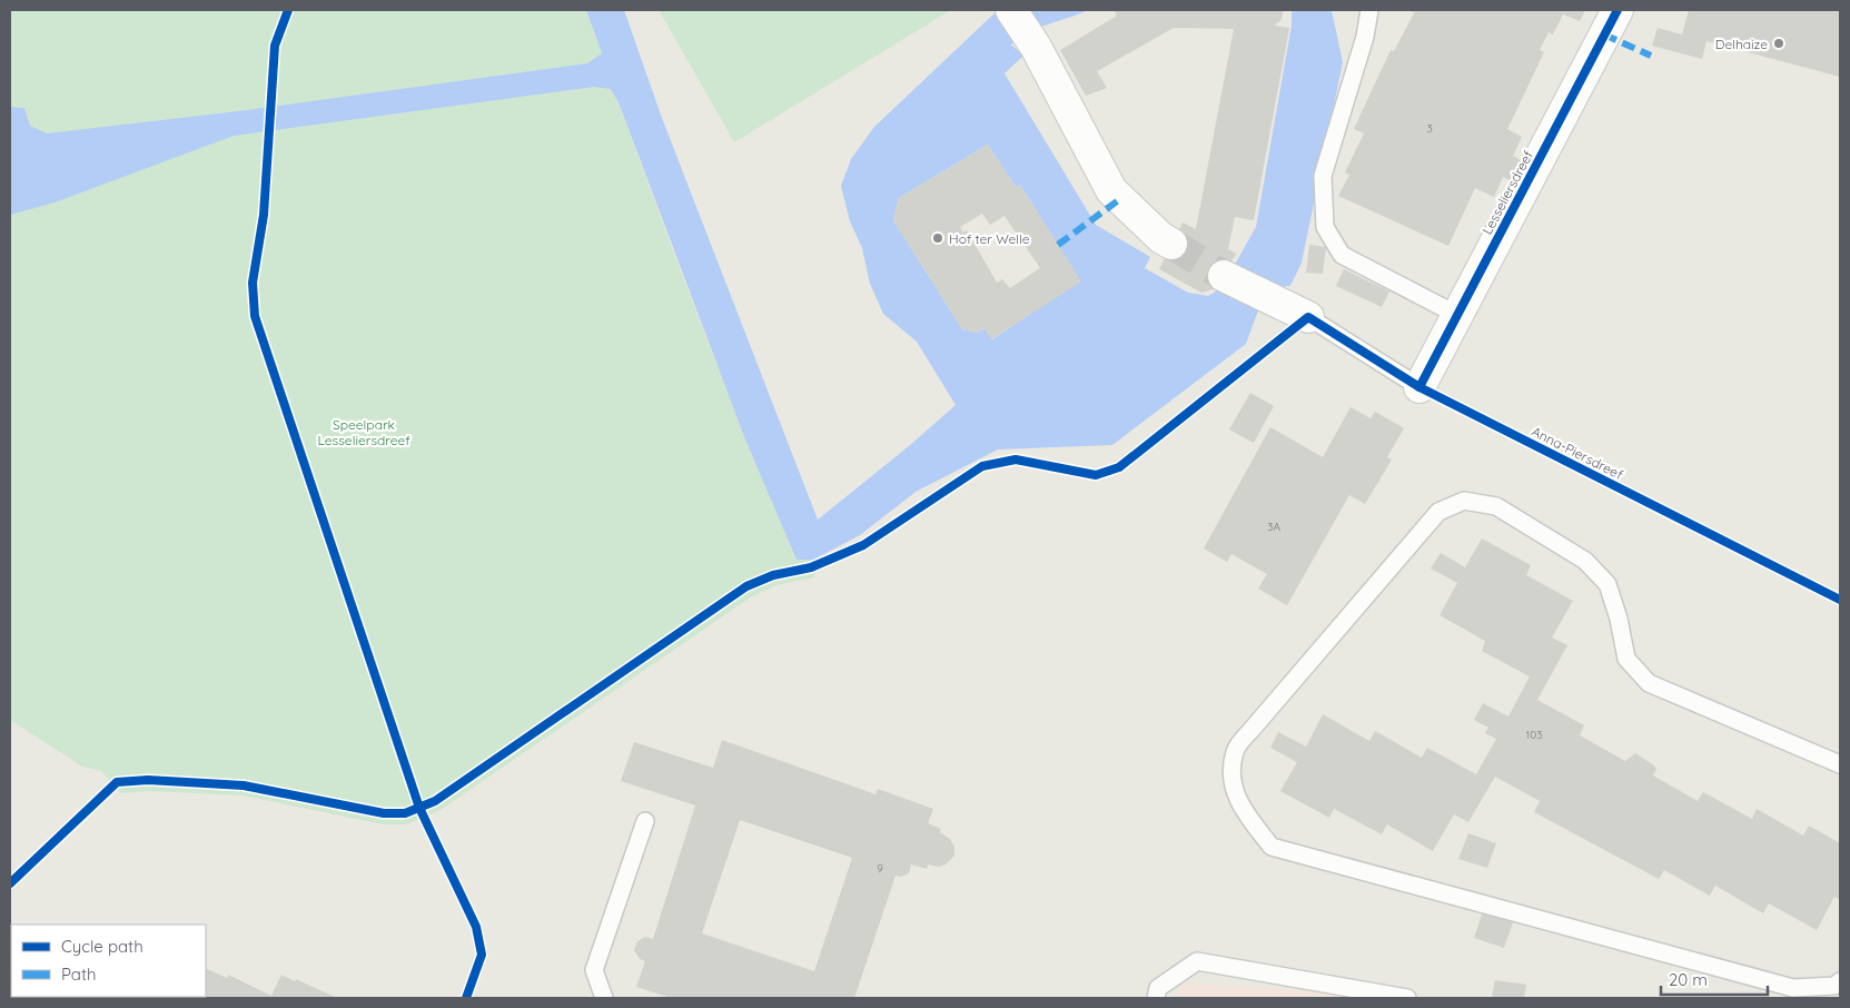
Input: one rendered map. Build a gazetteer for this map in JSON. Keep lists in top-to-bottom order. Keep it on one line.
{"streets":{"street":["Lesseliersdreef"],"cycle path":["Anna-Piersdreef"]},"crossings":[["Lesseliersdreef","Anna-Piersdreef"]],"parks":["Speelpark Lesseliersdreef"],"places":["Delhaize","Hof ter Welle"],"house_numbers":["3","3A","103","9"],"legend":["Cycle path","Path"],"scale_bar":"20 m"}
